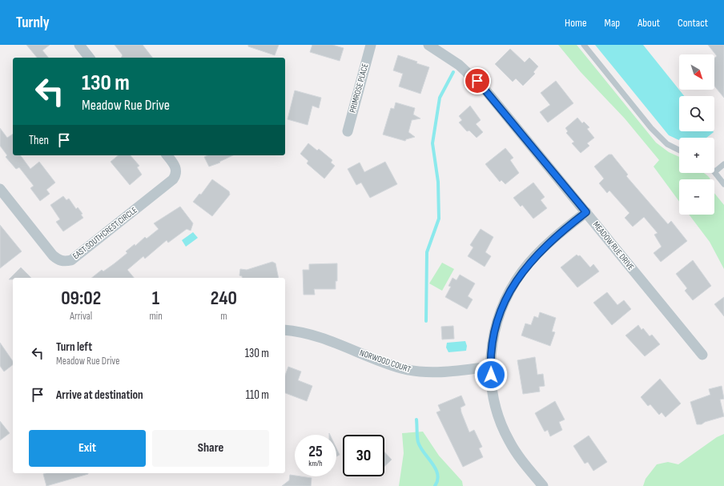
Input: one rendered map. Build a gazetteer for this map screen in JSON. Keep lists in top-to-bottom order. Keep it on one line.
{"streets":{"street":["PRIMROSE PLACE","EAST SOUTHCREST CIRCLE","MEADOW RUE DRIVE","NORWOOD COURT"]},"north":"bottom right","page":{"header":"Turnly","nav":["Home","Map","About","Contact"],"map_buttons":["+","−"],"turn":["130 m","Meadow Rue Drive"],"then":"Then","eta":["09:02","Arrival","1","min","240","m"],"list":[{"name":"Turn left","note":"Meadow Rue Drive","value":"130 m"},{"name":"Arrive at destination","value":"110 m"}],"buttons":["Exit","Share"],"speed":"25 km/h","limit":"30"}}
